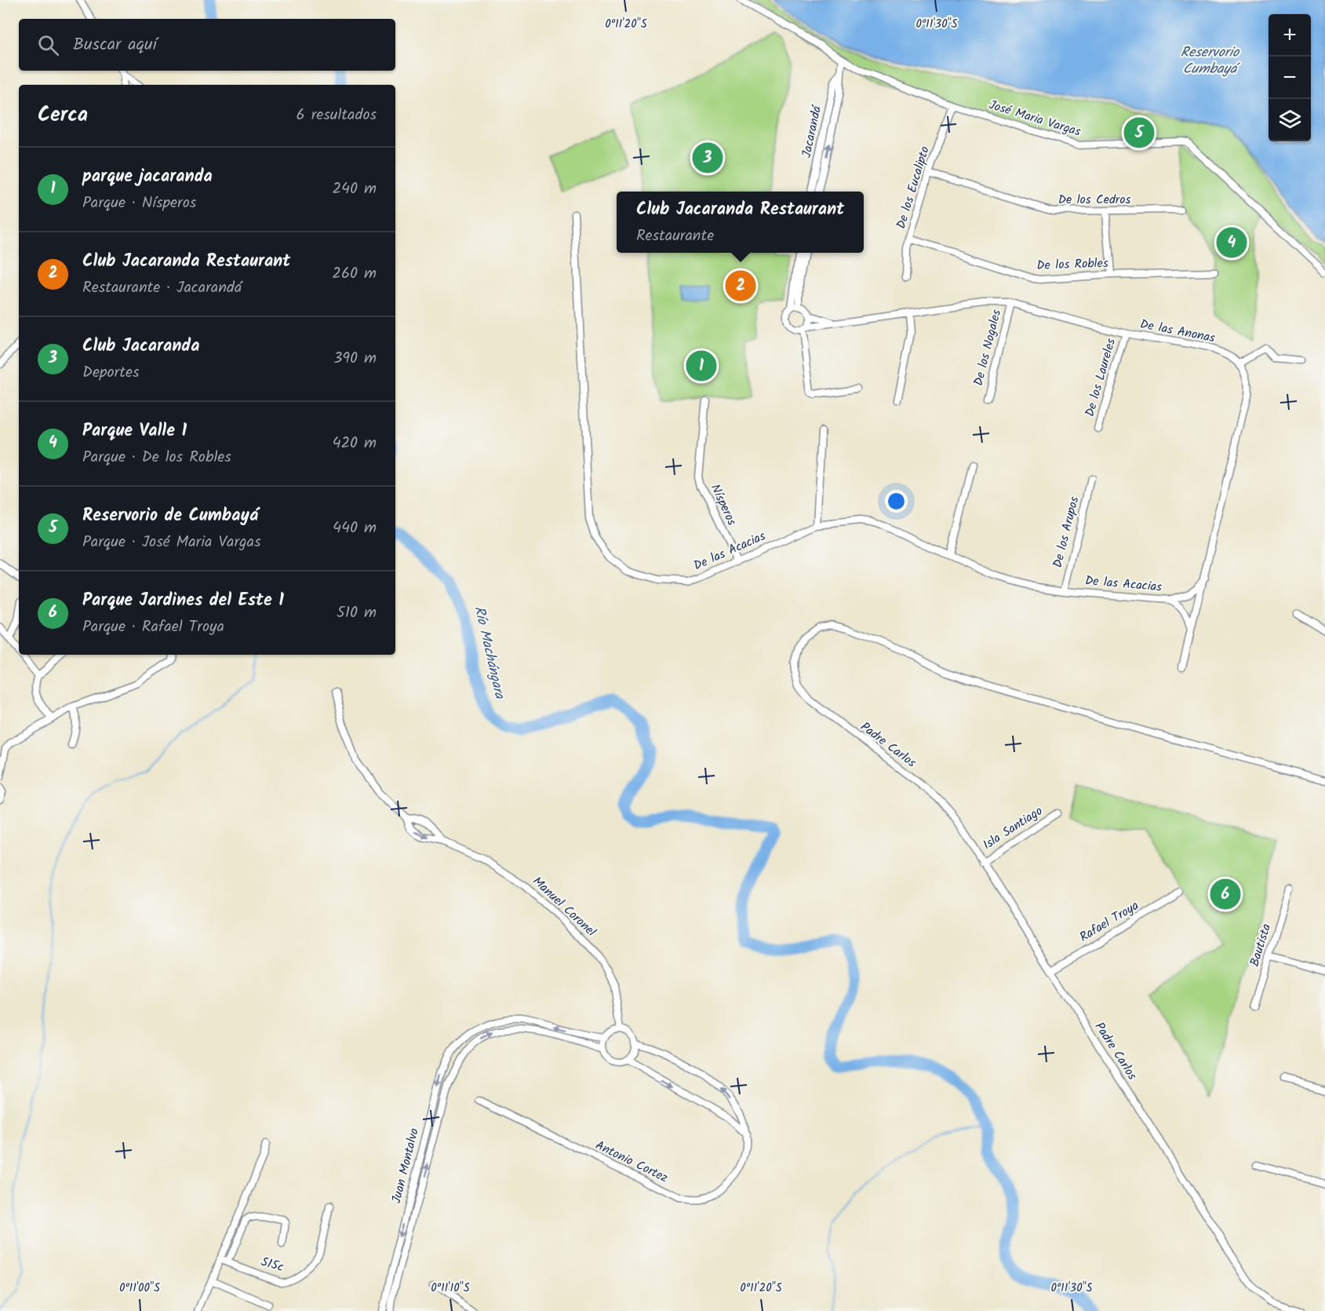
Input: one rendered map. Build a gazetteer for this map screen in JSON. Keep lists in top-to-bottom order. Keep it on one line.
{"streets":{"street":["José Maria Vargas","Jacarandá","De los Eucalipto","De los Cedros","De los Robles","De las Anonas","De los Nogales","De los Laureles","Nísperos","De los Arupos","De las Acacias","Padre Carlos","Isla Santiago","Manuel Coronel","Rafael Troya","Bautista","Antonio Cortez","Juan Montalvo","S15c"]},"crossings":[["José Maria Vargas","Jacarandá"],["José Maria Vargas","De los Eucalipto"],["De los Eucalipto","De los Cedros"],["De los Eucalipto","De los Robles"],["De las Anonas","De los Nogales"],["De las Anonas","De los Laureles"],["Nísperos","De las Acacias"],["De los Arupos","De las Acacias"],["Padre Carlos","Isla Santiago"],["Padre Carlos","Rafael Troya"],["Manuel Coronel","Juan Montalvo"]],"water":["Reservorio Cumbayá","Río Machángara"],"page":{"map_buttons":["+","−"],"search":"Buscar aquí","heading":["Cerca","6 resultados"],"pins":["5","3","4","2","1","6"],"list":[{"mark":"1","name":"parque jacaranda","note":"Parque · Nísperos","value":"240 m"},{"mark":"2","name":"Club Jacaranda Restaurant","note":"Restaurante · Jacarandá","value":"260 m"},{"mark":"3","name":"Club Jacaranda","note":"Deportes","value":"390 m"},{"mark":"4","name":"Parque Valle 1","note":"Parque · De los Robles","value":"420 m"},{"mark":"5","name":"Reservorio de Cumbayá","note":"Parque · José Maria Vargas","value":"440 m"},{"mark":"6","name":"Parque Jardines del Este 1","note":"Parque · Rafael Troya","value":"510 m"}],"popup":["Club Jacaranda Restaurant","Restaurante"]},"coordinates":["0°11'20\"S","0°11'30\"S","0°11'00\"S","0°11'10\"S"]}
